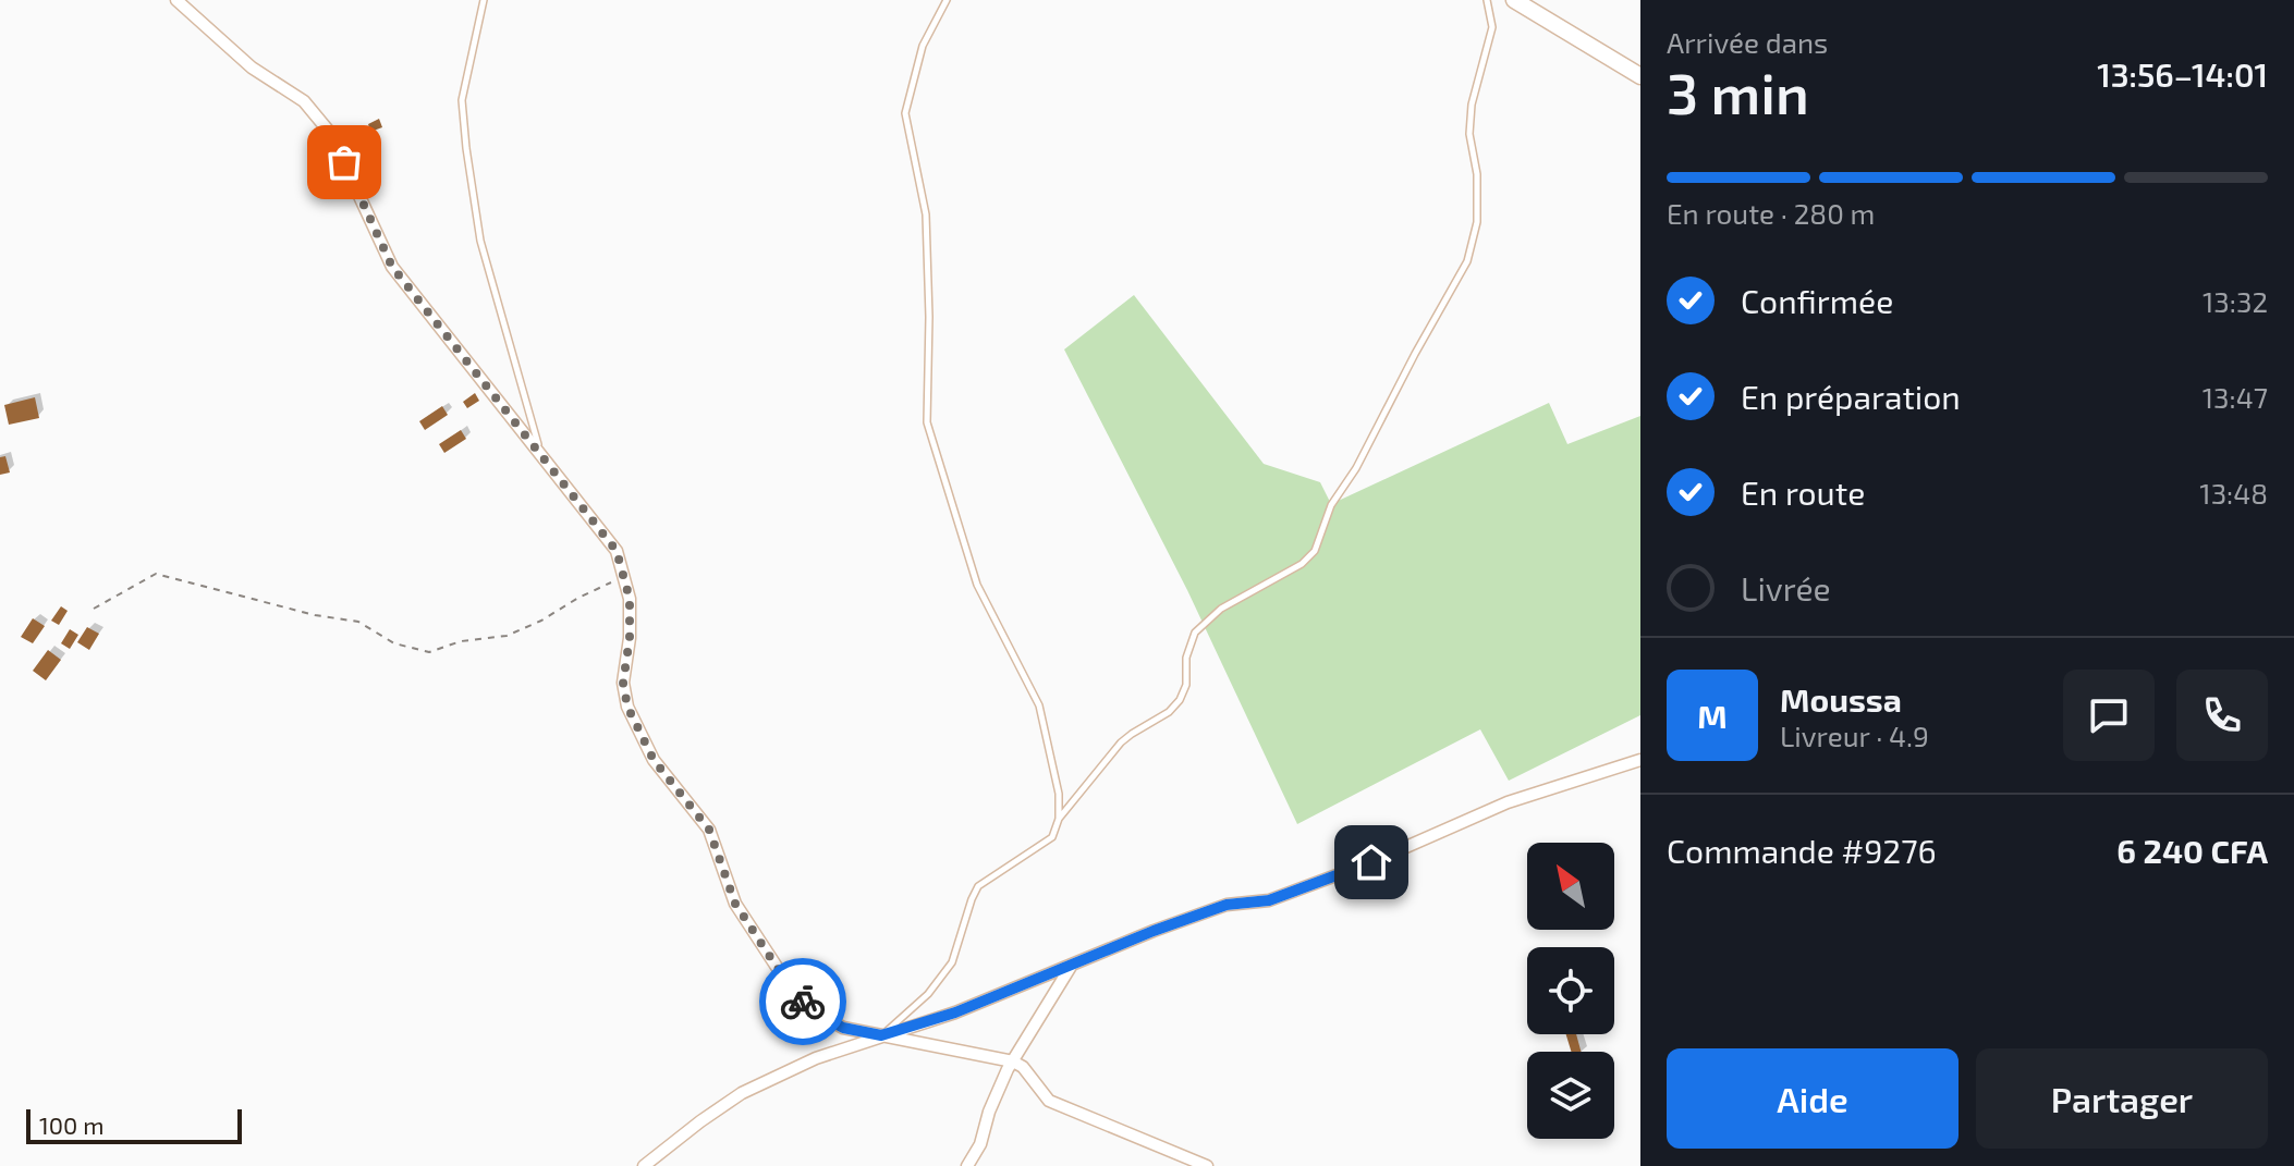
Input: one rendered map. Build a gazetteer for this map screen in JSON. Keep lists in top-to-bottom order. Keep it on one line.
{"scale_bar":"100 m","north":"top left","page":{"heading":["3 min","Arrivée dans","13:56–14:01"],"panel":["Moussa","Livreur · 4.9","Commande #9276","6 240 CFA"],"bar":"En route · 280 m","list":[["Confirmée","13:32"],["En préparation","13:47"],["En route","13:48"],"Livrée"],"round":"M","buttons":["Aide","Partager"],"scale":"100 m"}}
